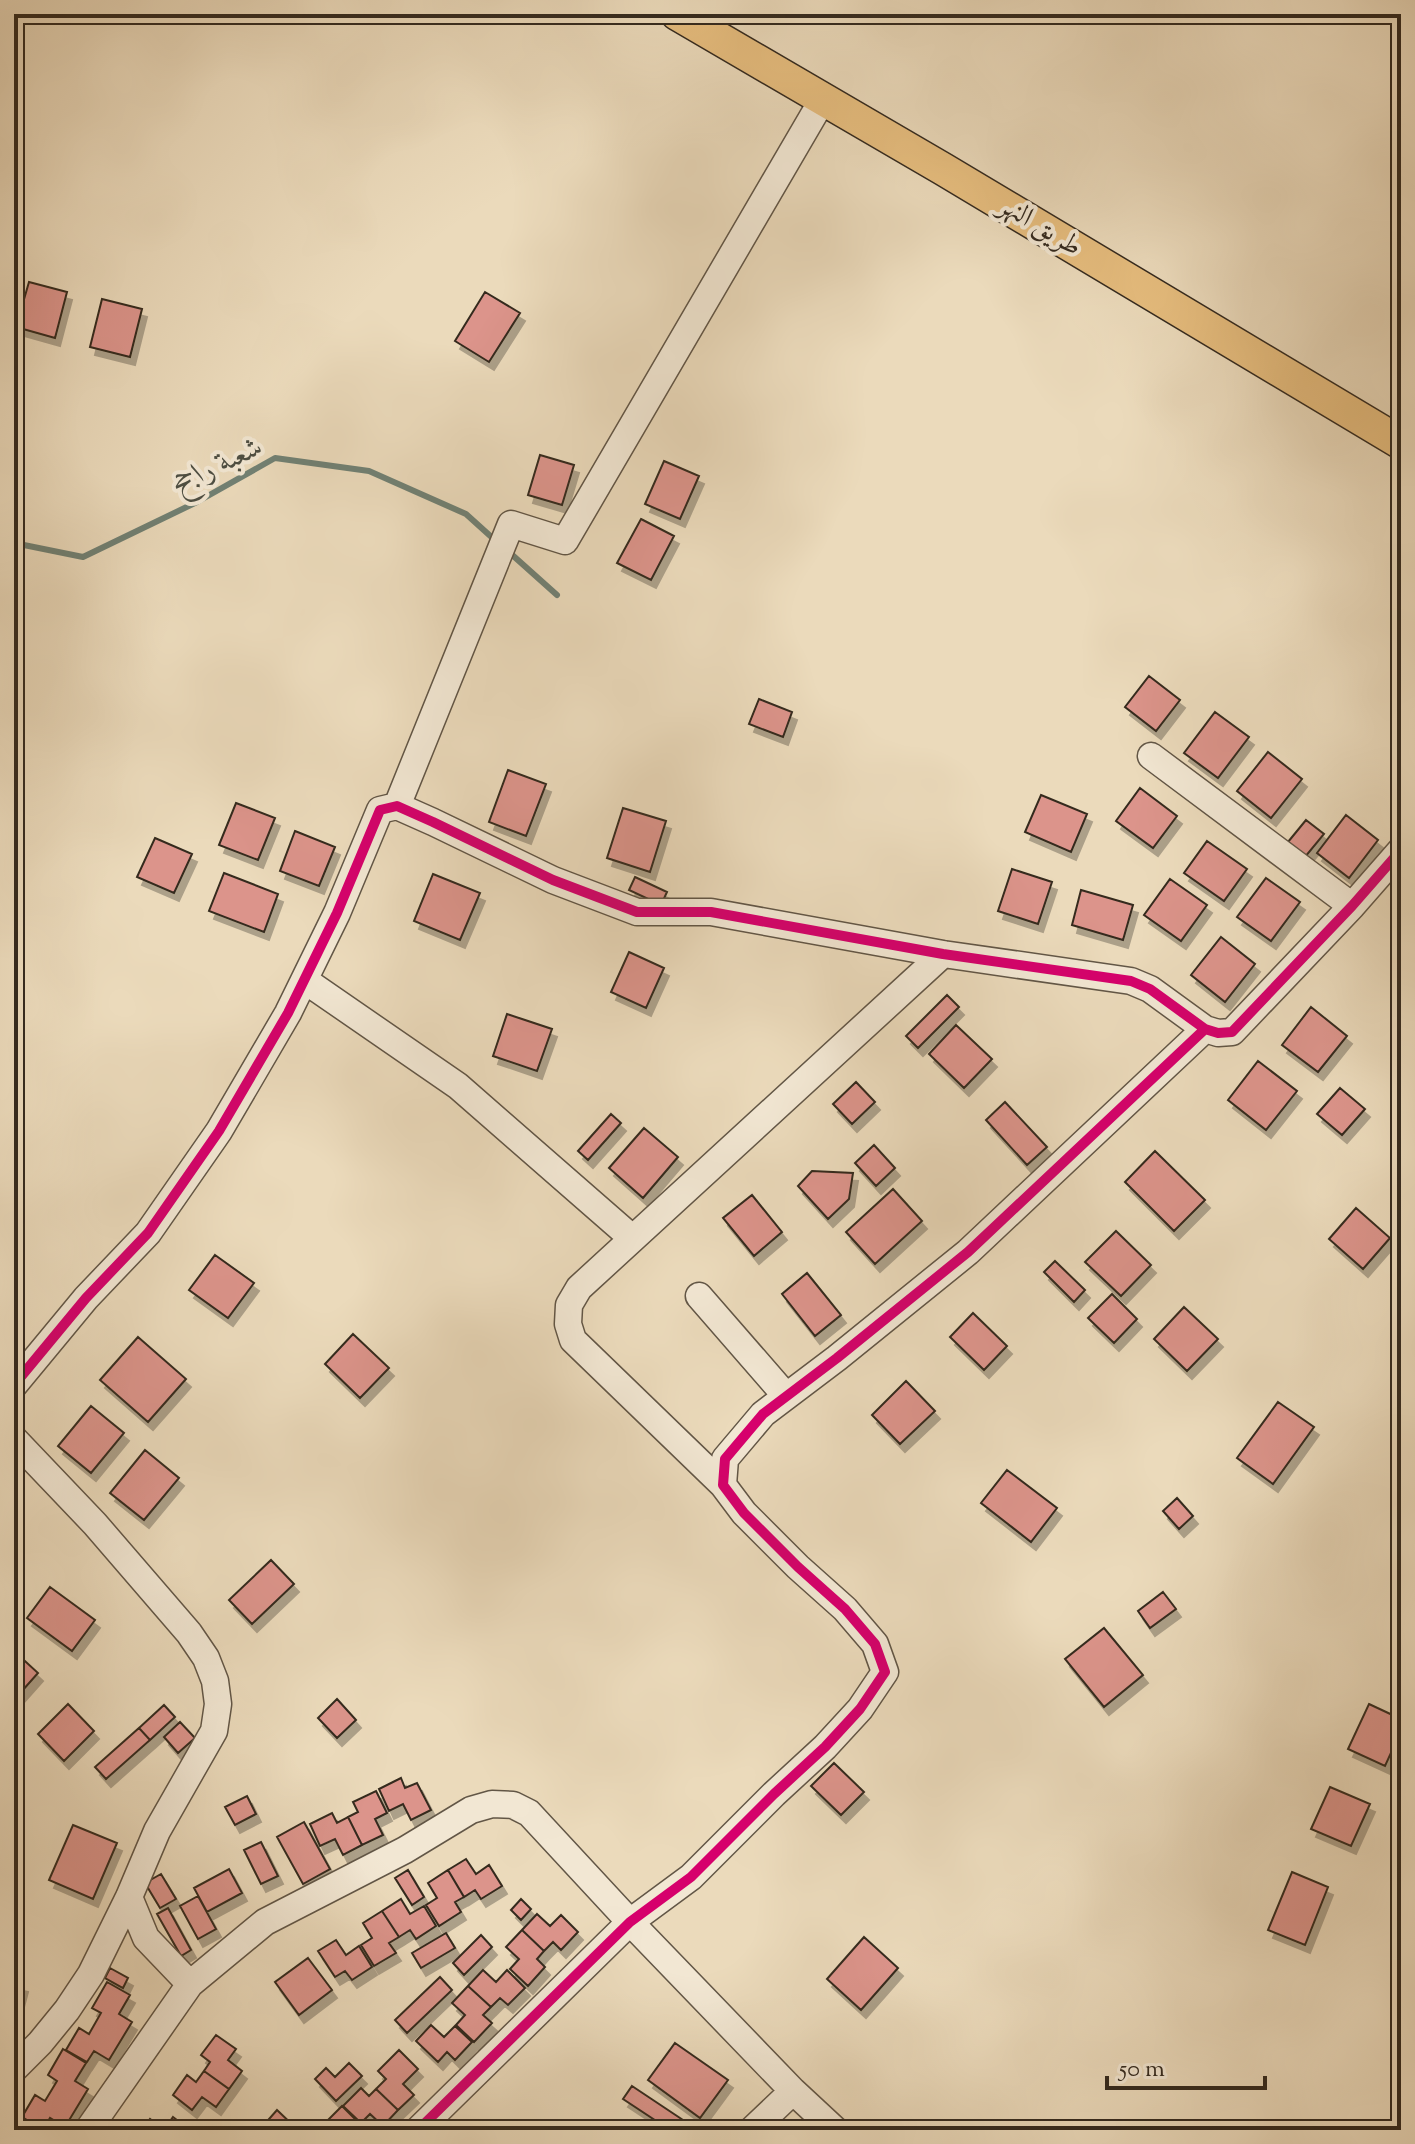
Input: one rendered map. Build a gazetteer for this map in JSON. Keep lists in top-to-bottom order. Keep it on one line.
{"streets":{"main road":["طريق النهر"]},"water":["شعبة راجح"],"scale_bar":"50 m"}
